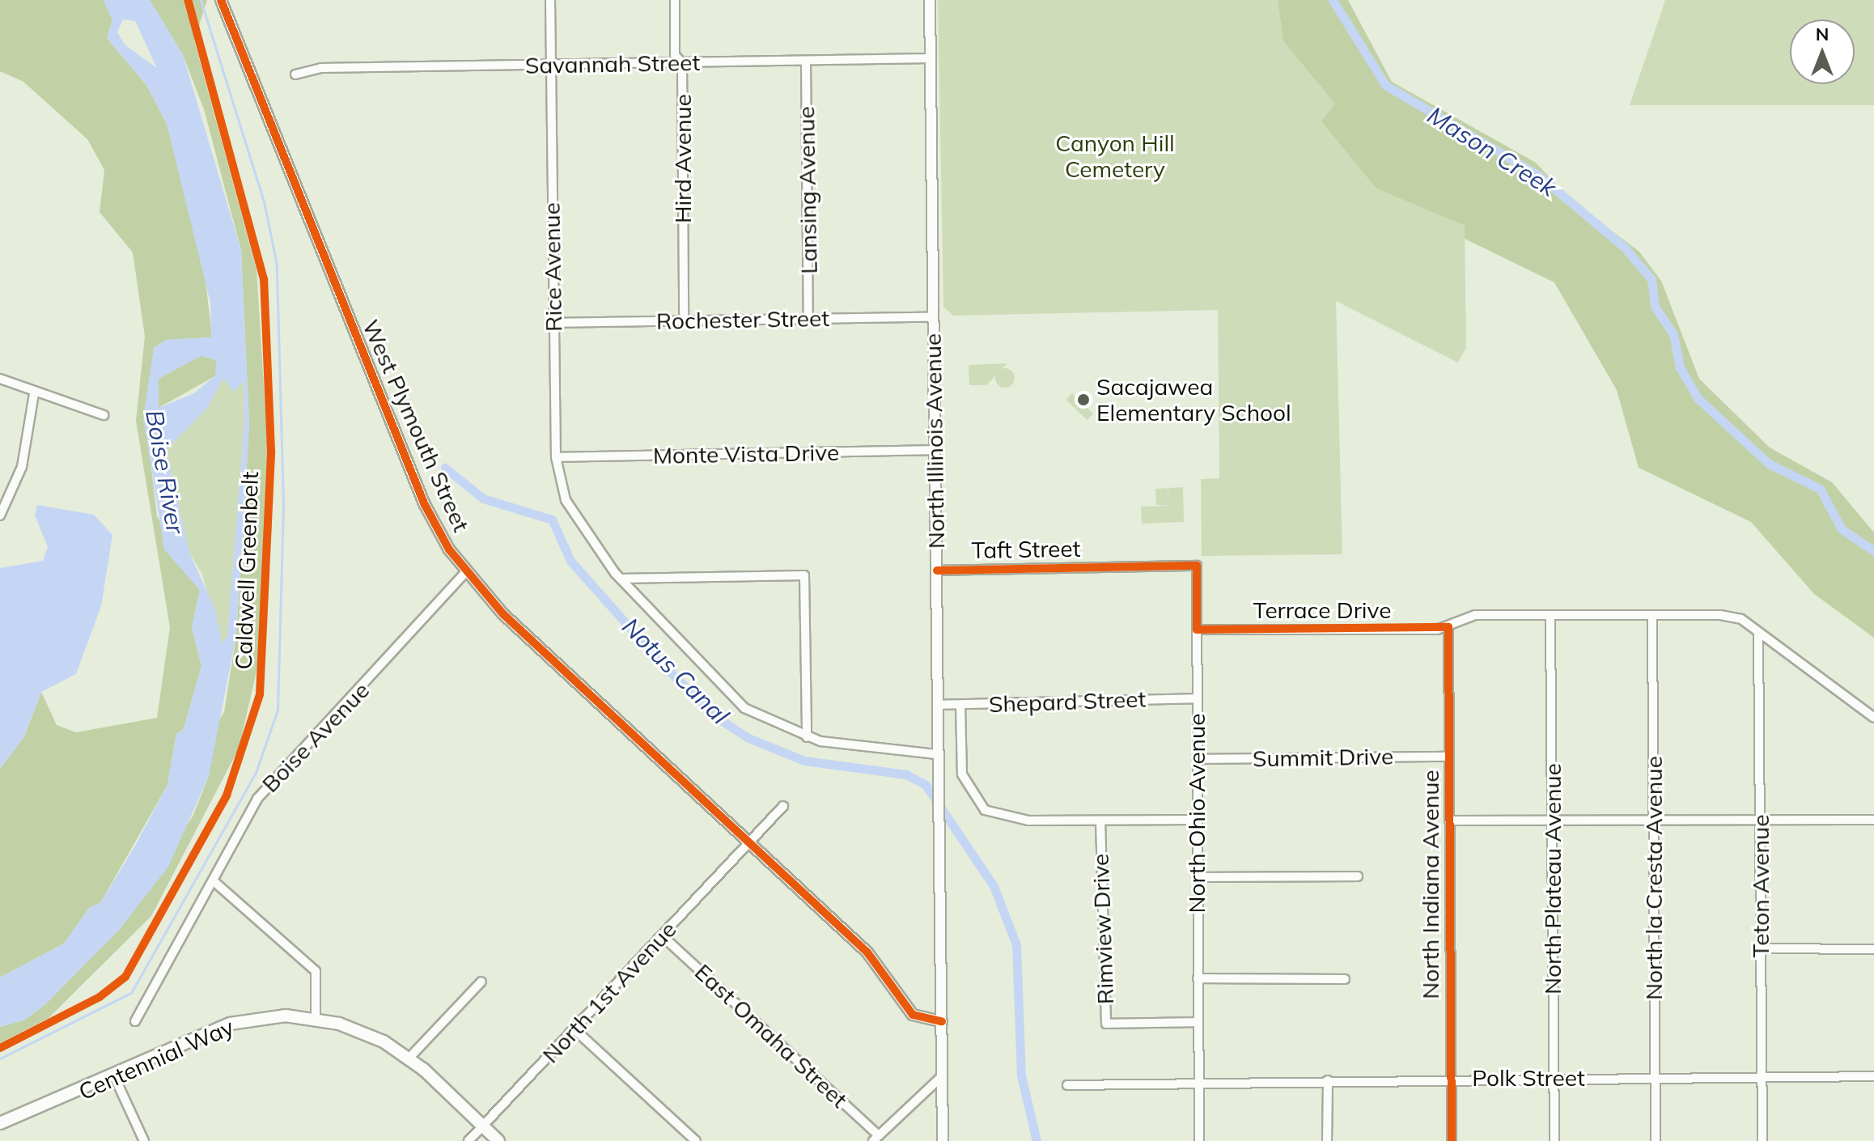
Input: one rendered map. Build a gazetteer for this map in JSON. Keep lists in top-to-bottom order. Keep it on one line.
{"streets":{"main road":["Centennial Way"],"street":["Savannah Street","Hird Avenue","Lansing Avenue","Rice Avenue","Rochester Street","West Plymouth Street","North Illinois Avenue","Monte Vista Drive","Taft Street","Terrace Drive","Shepard Street","Boise Avenue","Summit Drive","North Ohio Avenue","North la Cresta Avenue","North Plateau Avenue","North Indiana Avenue","Teton Avenue","Rimview Drive","North 1st Avenue","East Omaha Street","Polk Street"],"cycle path":["Caldwell Greenbelt"]},"crossings":[["Savannah Street","Hird Avenue"],["Savannah Street","Lansing Avenue"],["Savannah Street","Rice Avenue"],["Savannah Street","North Illinois Avenue"],["Hird Avenue","Rochester Street"],["Lansing Avenue","Rochester Street"],["Rice Avenue","Rochester Street"],["Rice Avenue","Monte Vista Drive"],["Rochester Street","North Illinois Avenue"],["West Plymouth Street","North Illinois Avenue"],["West Plymouth Street","Boise Avenue"],["West Plymouth Street","North 1st Avenue"],["North Illinois Avenue","Monte Vista Drive"],["North Illinois Avenue","Taft Street"],["North Illinois Avenue","Shepard Street"],["Taft Street","North Ohio Avenue"],["Terrace Drive","North Ohio Avenue"],["Terrace Drive","North la Cresta Avenue"],["Terrace Drive","North Plateau Avenue"],["Terrace Drive","North Indiana Avenue"],["Terrace Drive","Teton Avenue"],["Shepard Street","North Ohio Avenue"],["Summit Drive","North Ohio Avenue"],["Summit Drive","North Indiana Avenue"],["North Ohio Avenue","Rimview Drive"],["North Ohio Avenue","Polk Street"],["North la Cresta Avenue","Polk Street"],["North Plateau Avenue","Polk Street"],["North Indiana Avenue","Polk Street"],["Teton Avenue","Polk Street"],["North 1st Avenue","East Omaha Street"],["North 1st Avenue","Centennial Way"]],"water":["Mason Creek","Boise River","Notus Canal"],"parks":["Canyon Hill Cemetery"],"places":["Sacajawea Elementary School"],"north":"top"}
